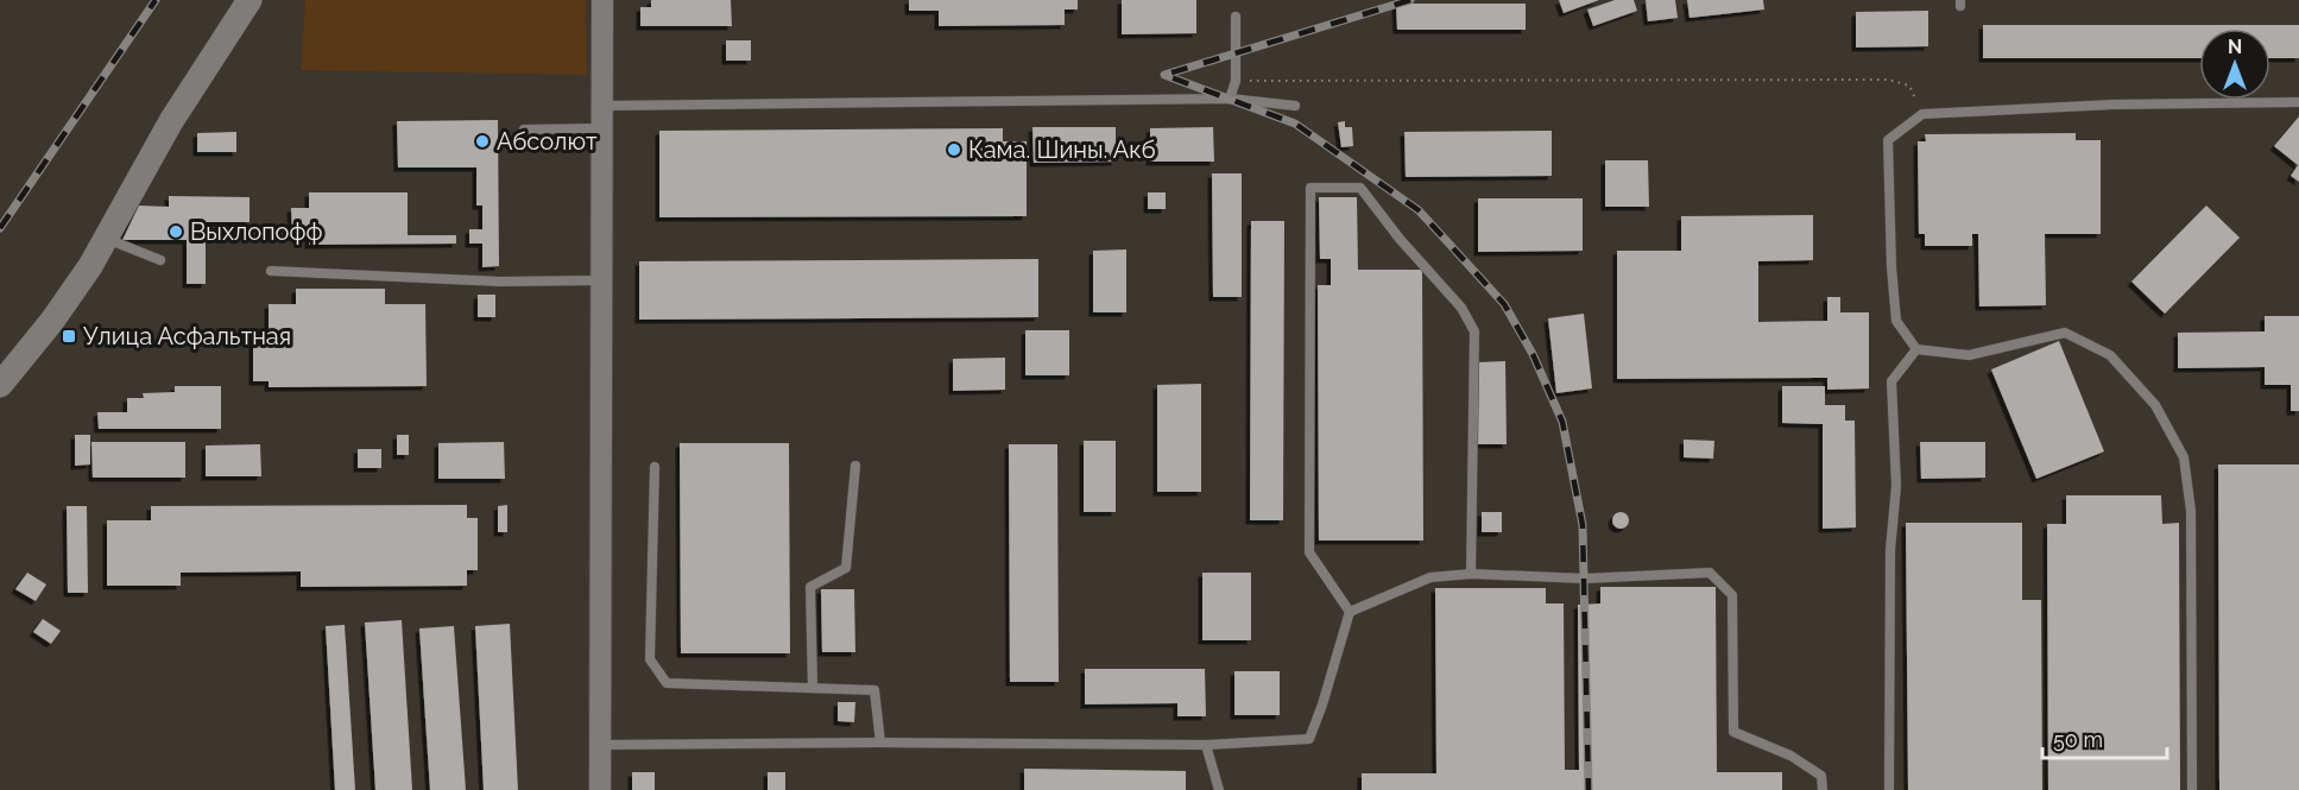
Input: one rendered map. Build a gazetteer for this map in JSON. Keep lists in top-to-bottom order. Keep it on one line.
{"places":{"other":["Абсолют","Кама. Шины. Акб","Выхлопофф"],"transit":["Улица Асфальтная"]},"scale_bar":"50 m","north":"top"}
